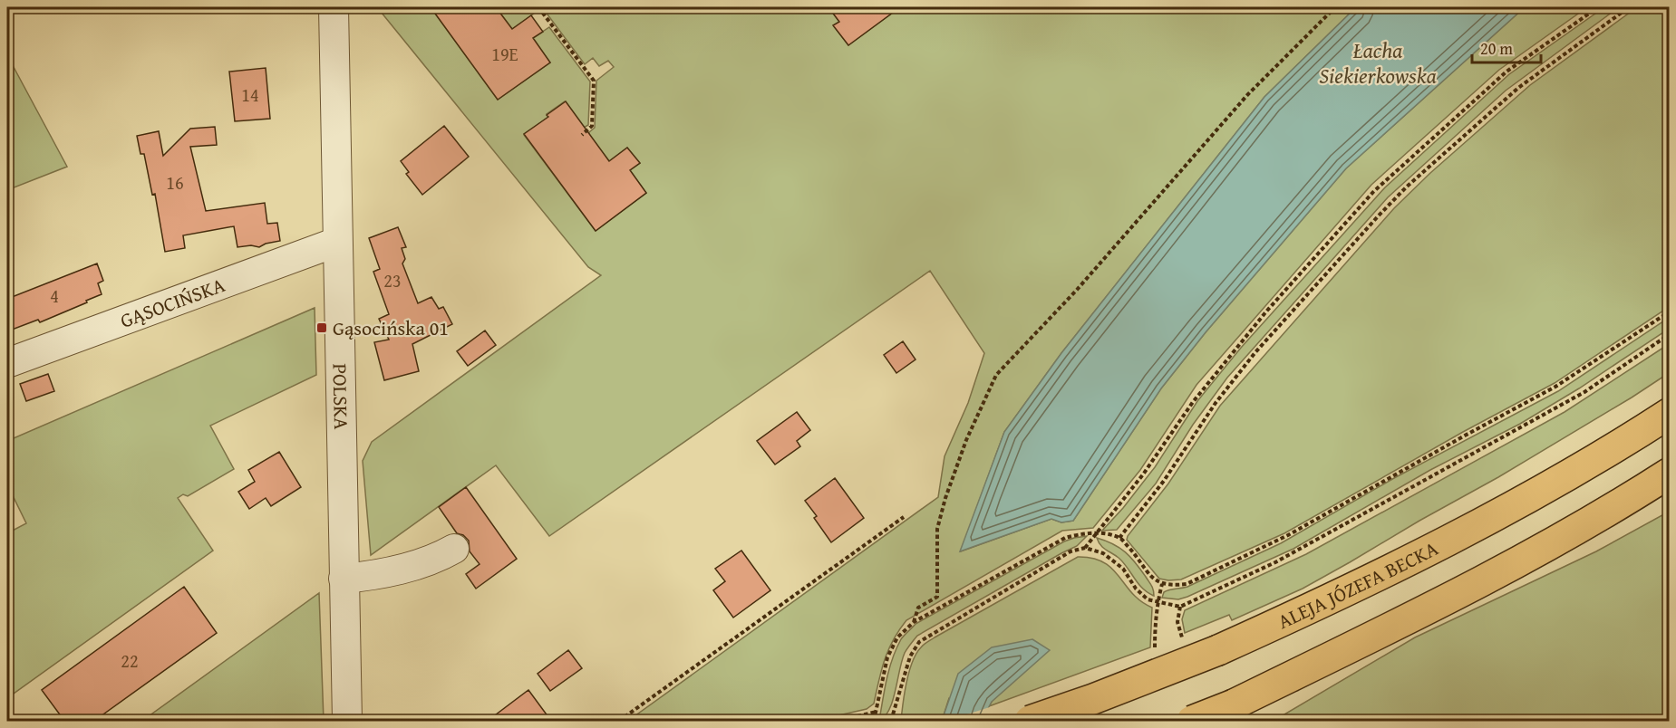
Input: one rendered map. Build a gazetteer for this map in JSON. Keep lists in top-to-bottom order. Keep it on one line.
{"streets":{"main road":["ALEJA JÓZEFA BECKA"],"street":["GĄSOCIŃSKA","POLSKA"]},"crossings":[["GĄSOCIŃSKA","POLSKA"]],"water":["Łacha Siekierkowska"],"places":{"transit":["Gąsocińska 01"]},"house_numbers":["19E","14","16","23","4","22"],"scale_bar":"20 m"}
